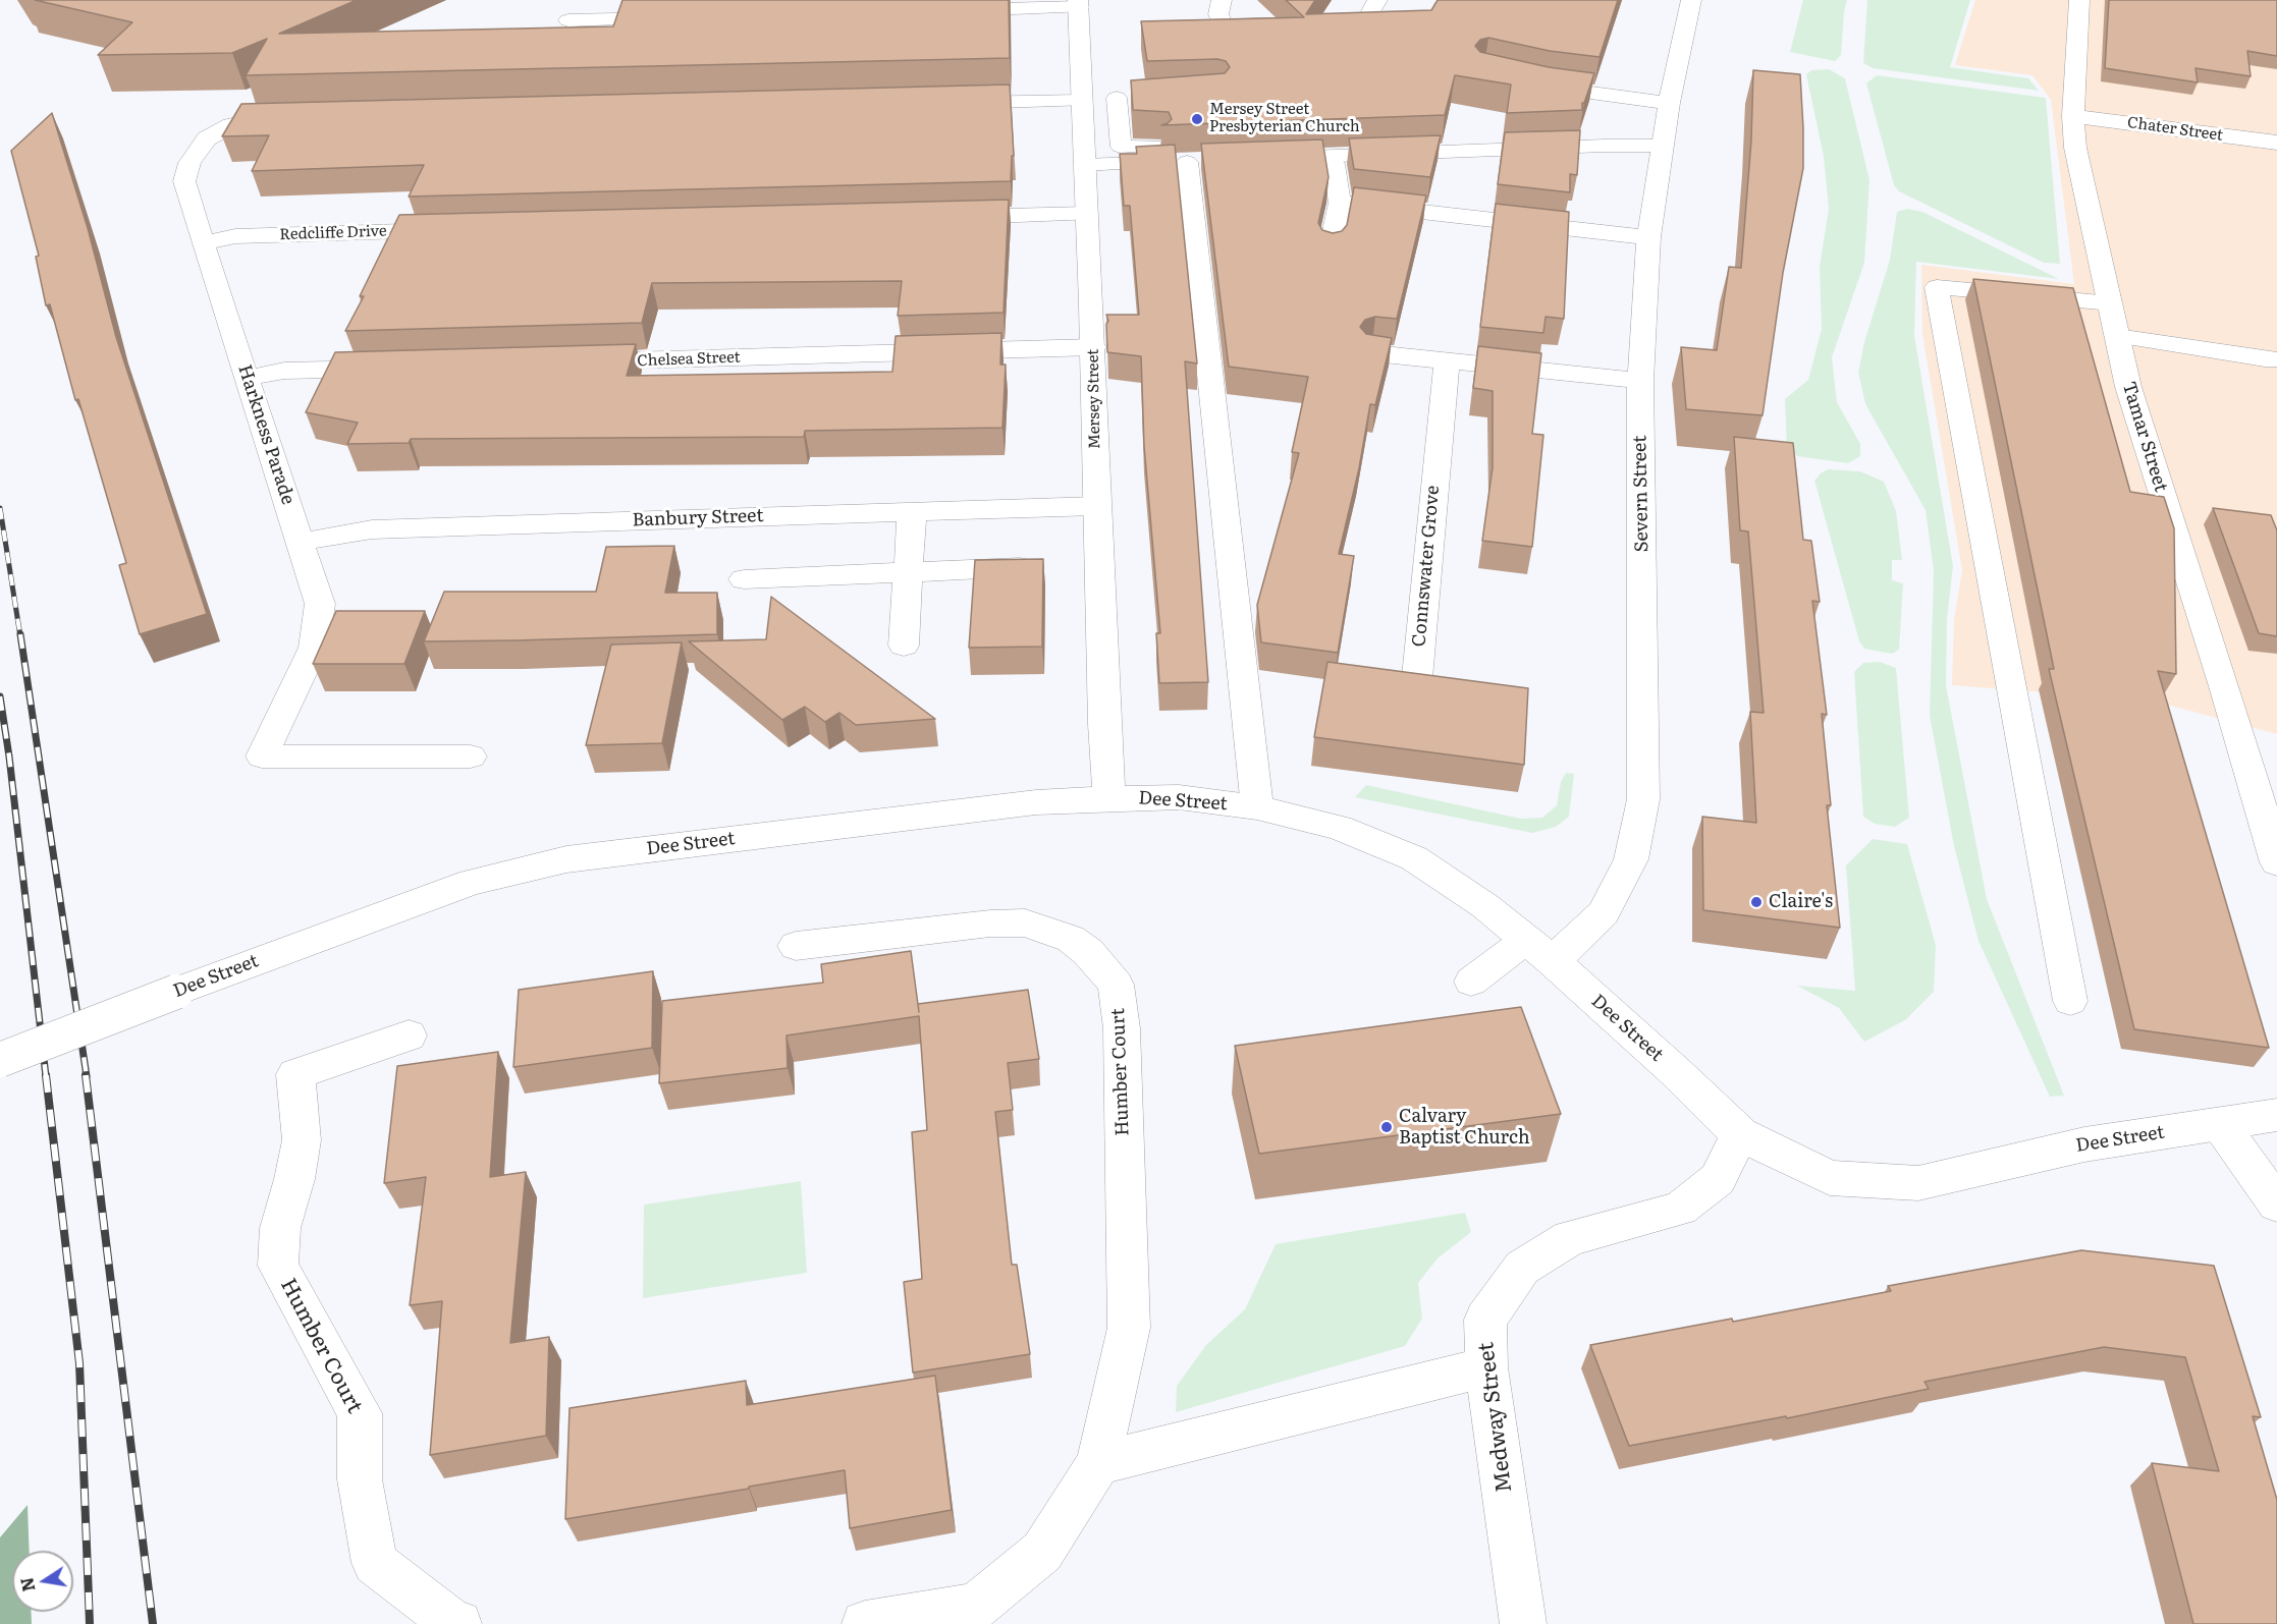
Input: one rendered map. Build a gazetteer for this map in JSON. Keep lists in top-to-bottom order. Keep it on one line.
{"streets":{"street":["Chater Street","Redcliffe Drive","Chelsea Street","Mersey Street","Harkness Parade","Tamar Street","Severn Street","Banbury Street","Connswater Grove","Dee Street","Humber Court","Medway Street"]},"crossings":[["Chater Street","Tamar Street"],["Redcliffe Drive","Harkness Parade"],["Chelsea Street","Mersey Street"],["Mersey Street","Banbury Street"],["Mersey Street","Dee Street"],["Harkness Parade","Banbury Street"],["Severn Street","Dee Street"],["Dee Street","Medway Street"]],"places":["Mersey Street Presbyterian Church","Claire's","Calvary Baptist Church"],"north":"left"}
